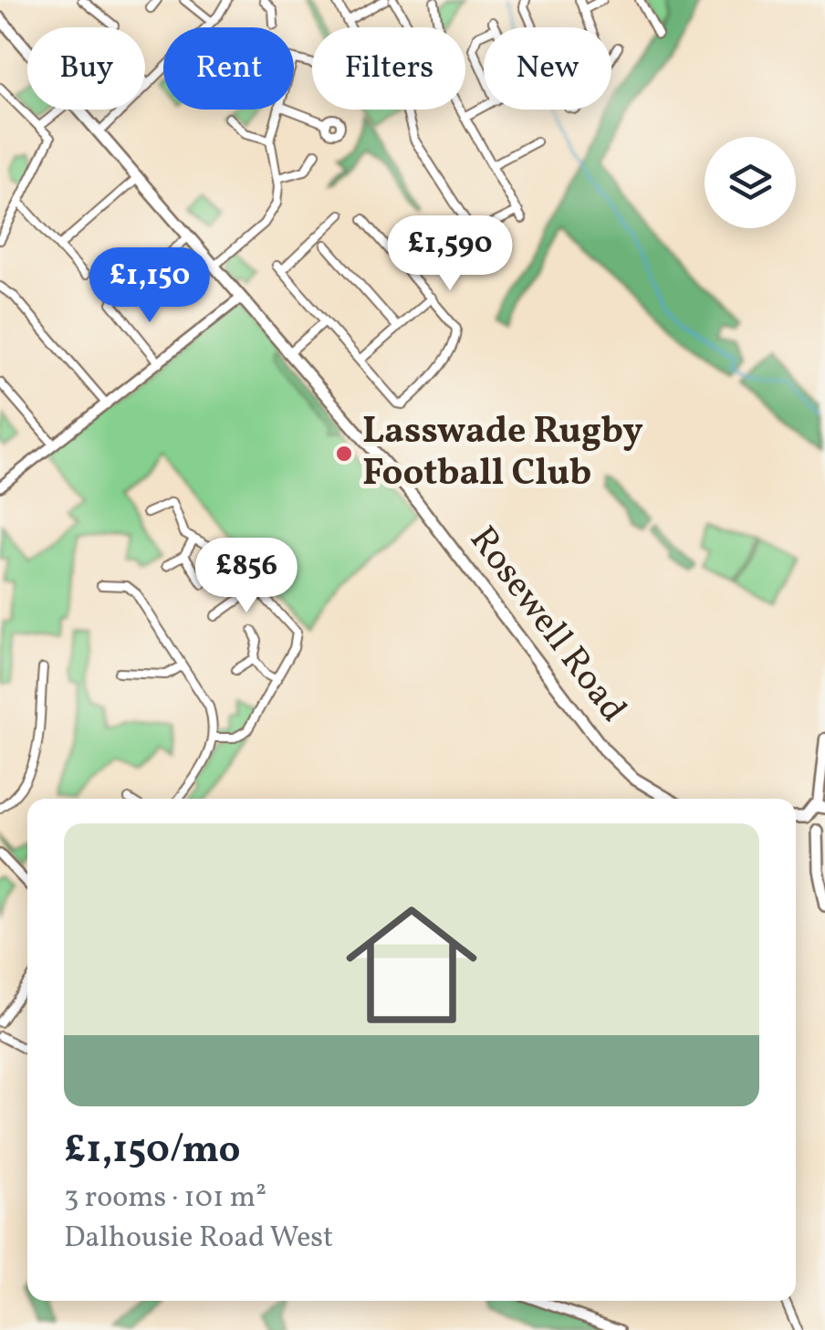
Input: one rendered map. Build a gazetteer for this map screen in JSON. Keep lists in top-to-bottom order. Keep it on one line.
{"streets":{"main road":["Rosewell Road"]},"places":["Lasswade Rugby Football Club"],"page":{"chip":["Buy","Rent","Filters","New"],"price":["£1,590","£1,150","£856"],"list":[{"name":"£1,150/mo","note":"3 rooms · 101 m² · Dalhousie Road West"}]}}
